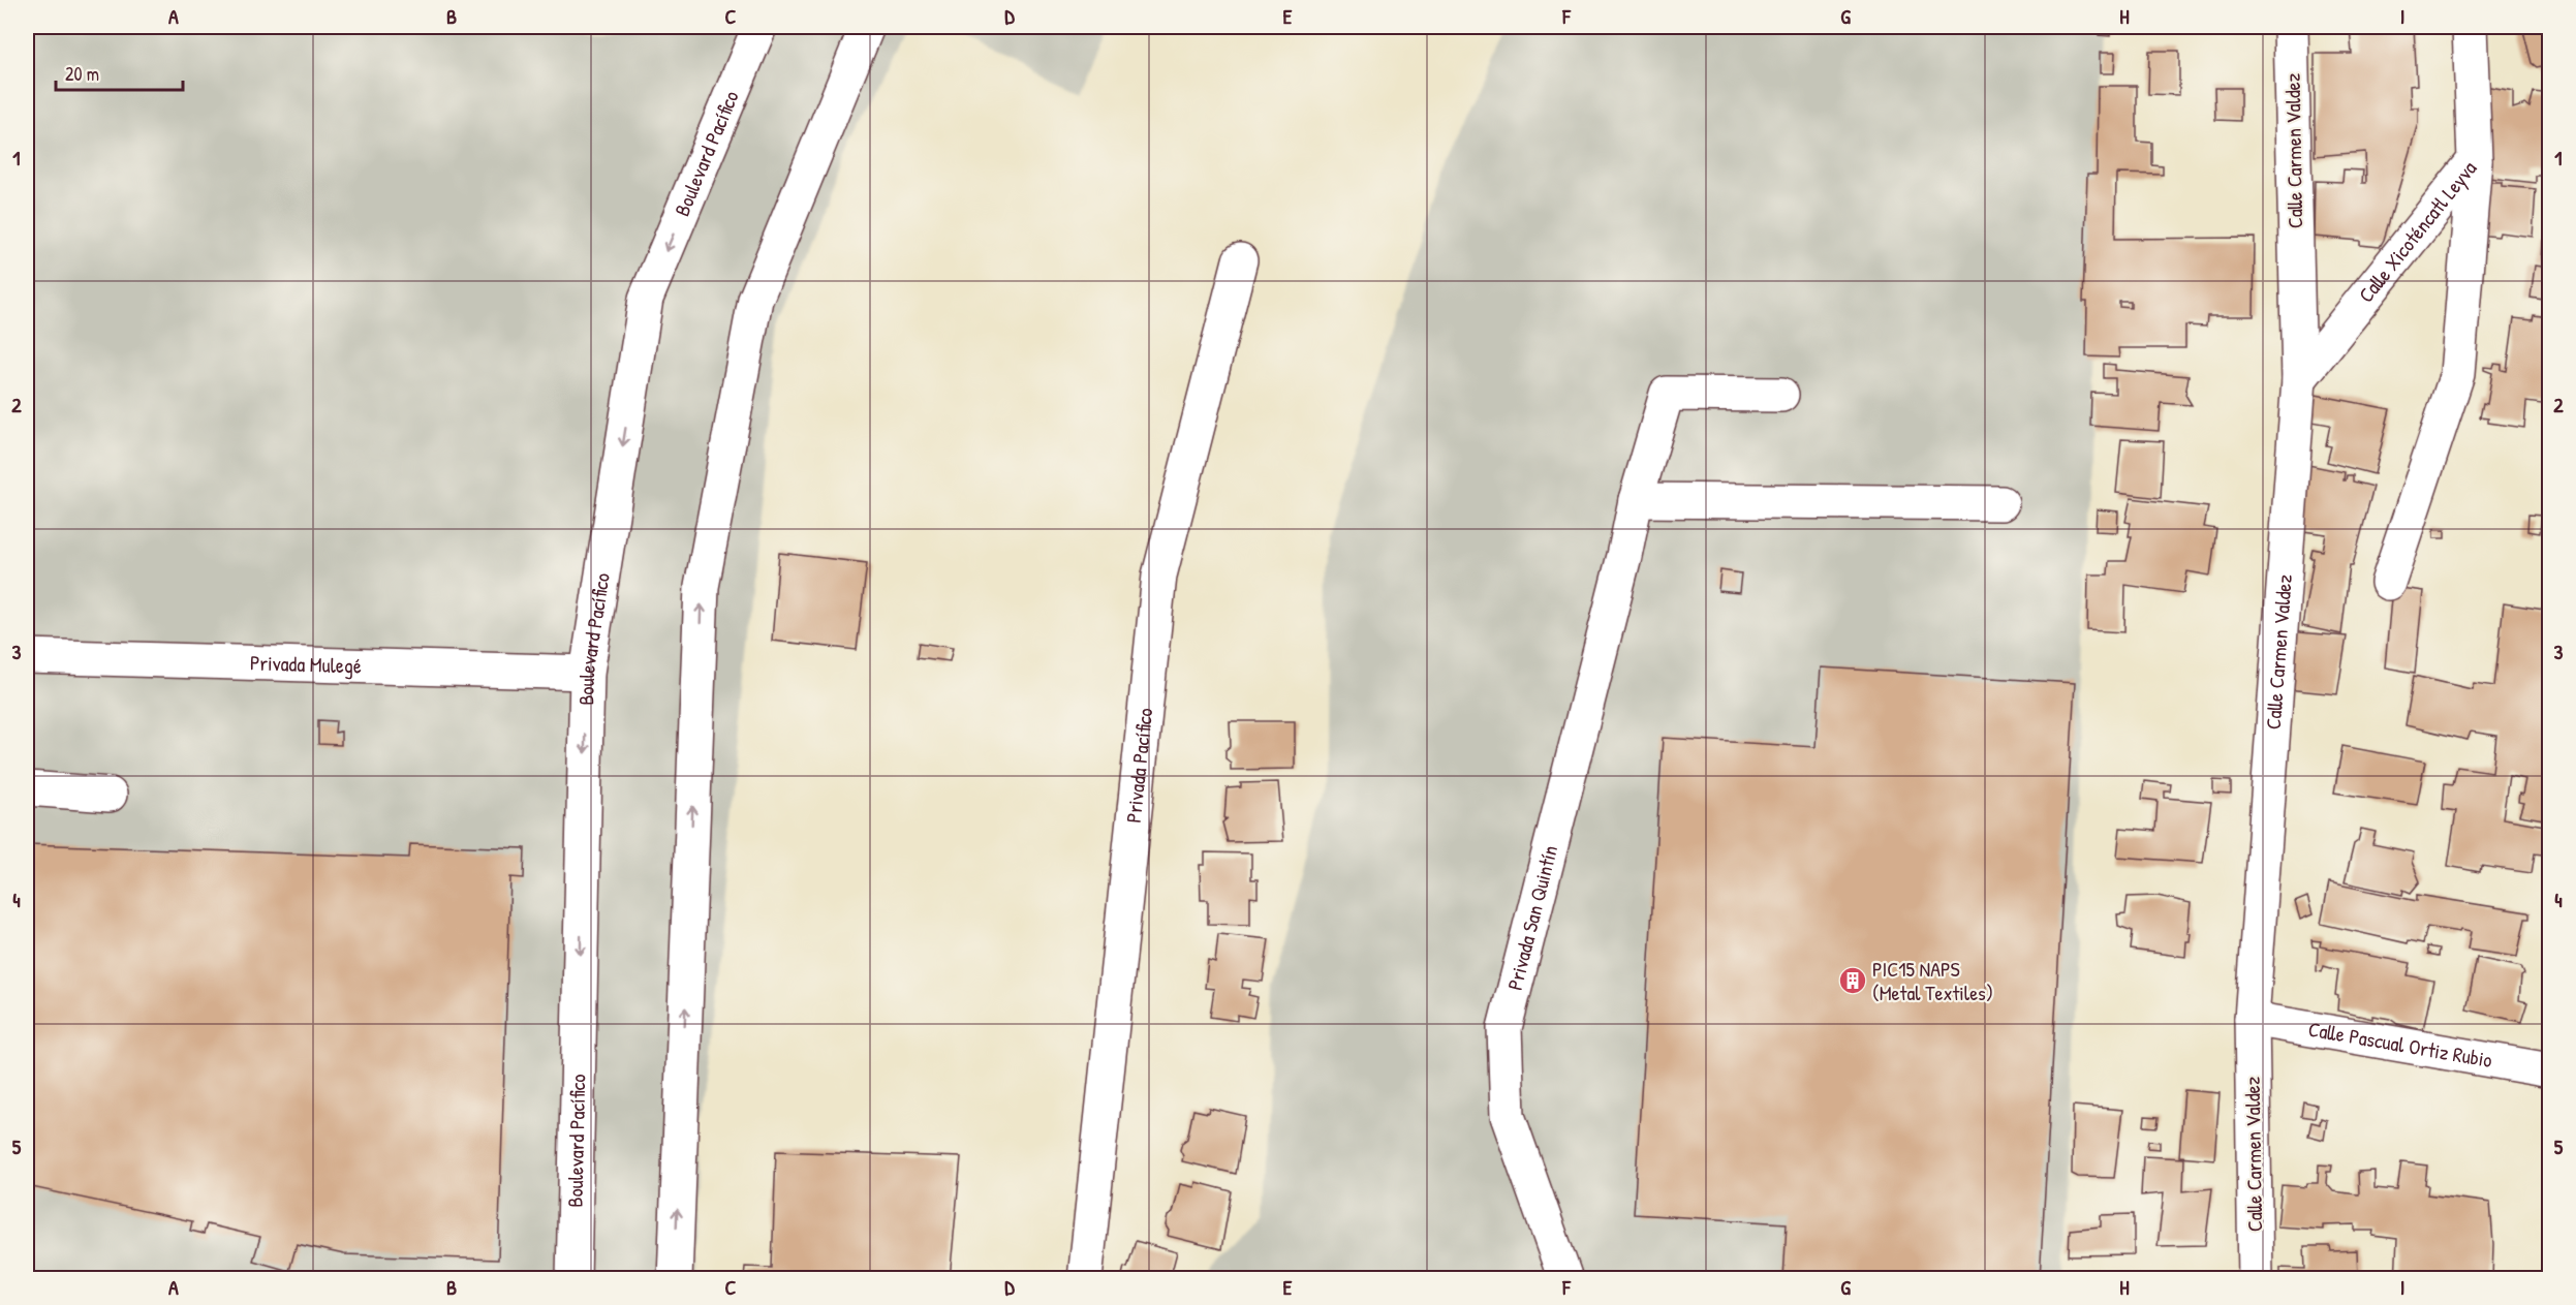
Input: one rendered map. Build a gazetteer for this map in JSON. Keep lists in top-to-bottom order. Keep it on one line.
{"streets":{"street":["Calle Carmen Valdez","Boulevard Pacífico","Calle Xicoténcatl Leyva","Privada Mulegé","Privada Pacífico","Privada San Quintín","Calle Pascual Ortiz Rubio"]},"crossings":[["Calle Carmen Valdez","Calle Xicoténcatl Leyva"],["Calle Carmen Valdez","Calle Pascual Ortiz Rubio"],["Boulevard Pacífico","Privada Mulegé"]],"places":{"building":["PIC15 NAPS (Metal Textiles)"]},"scale_bar":"20 m","grid":{"columns":["A","B","C","D","E","F","G","H","I"],"rows":["1","2","3","4","5"]}}
